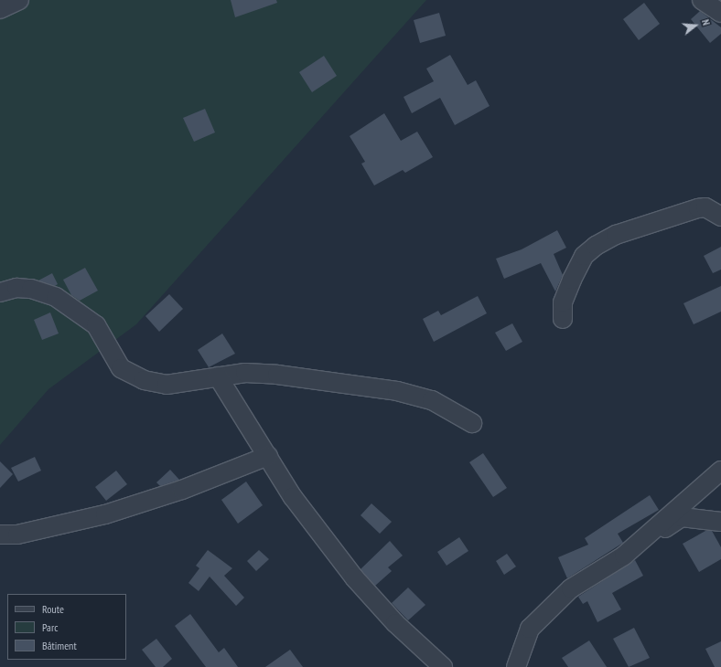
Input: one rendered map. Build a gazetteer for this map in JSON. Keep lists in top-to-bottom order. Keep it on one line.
{"legend":["Route","Parc","Bâtiment"],"north":"right"}
